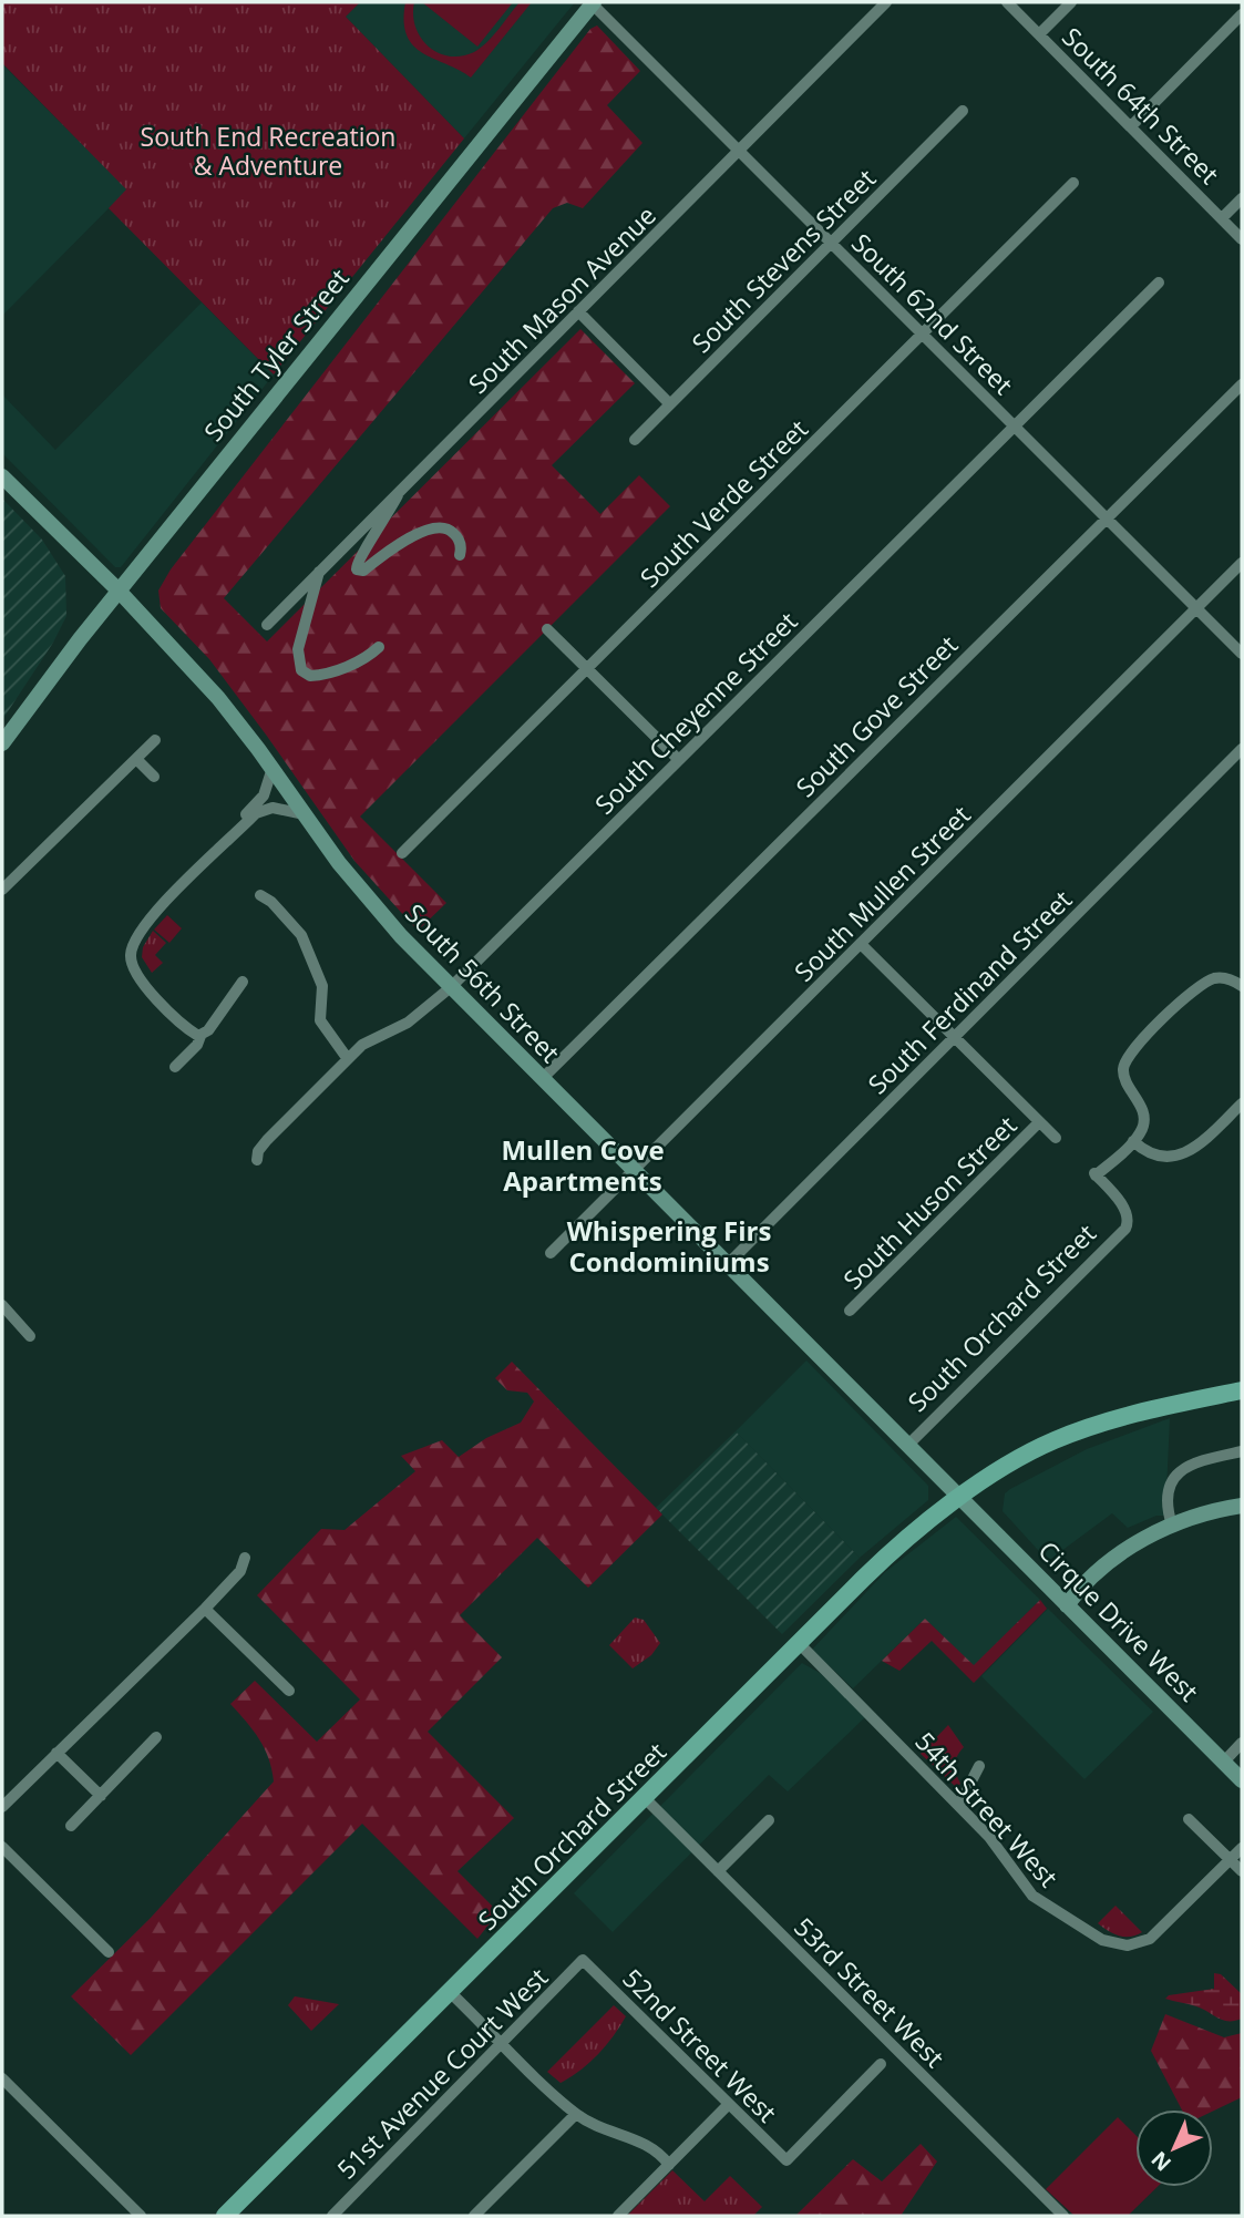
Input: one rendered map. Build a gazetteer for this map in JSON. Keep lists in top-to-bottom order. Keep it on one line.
{"streets":{"main road":["South Tyler Street","South 56th Street","South Orchard Street","Cirque Drive West"],"street":["South 64th Street","South Stevens Street","South Mason Avenue","South 62nd Street","South Verde Street","South Cheyenne Street","South Gove Street","South Mullen Street","South Ferdinand Street","South Huson Street","54th Street West","53rd Street West","52nd Street West","51st Avenue Court West"]},"crossings":[["South Stevens Street","South 62nd Street"],["South Mason Avenue","South 62nd Street"],["South 62nd Street","South Tyler Street"],["South 62nd Street","South Verde Street"],["South 62nd Street","South Cheyenne Street"],["South 62nd Street","South Gove Street"],["South 62nd Street","South Mullen Street"],["South Tyler Street","South 56th Street"],["South Cheyenne Street","South 56th Street"],["South Gove Street","South 56th Street"],["South Mullen Street","South 56th Street"],["South 56th Street","South Ferdinand Street"],["South 56th Street","South Orchard Street"],["South 56th Street","Cirque Drive West"],["South Orchard Street","Cirque Drive West"],["South Orchard Street","54th Street West"],["South Orchard Street","53rd Street West"],["52nd Street West","51st Avenue Court West"]],"districts":["Mullen Cove Apartments","Whispering Firs Condominiums"],"parks":["South End Recreation & Adventure"],"north":"bottom left"}
